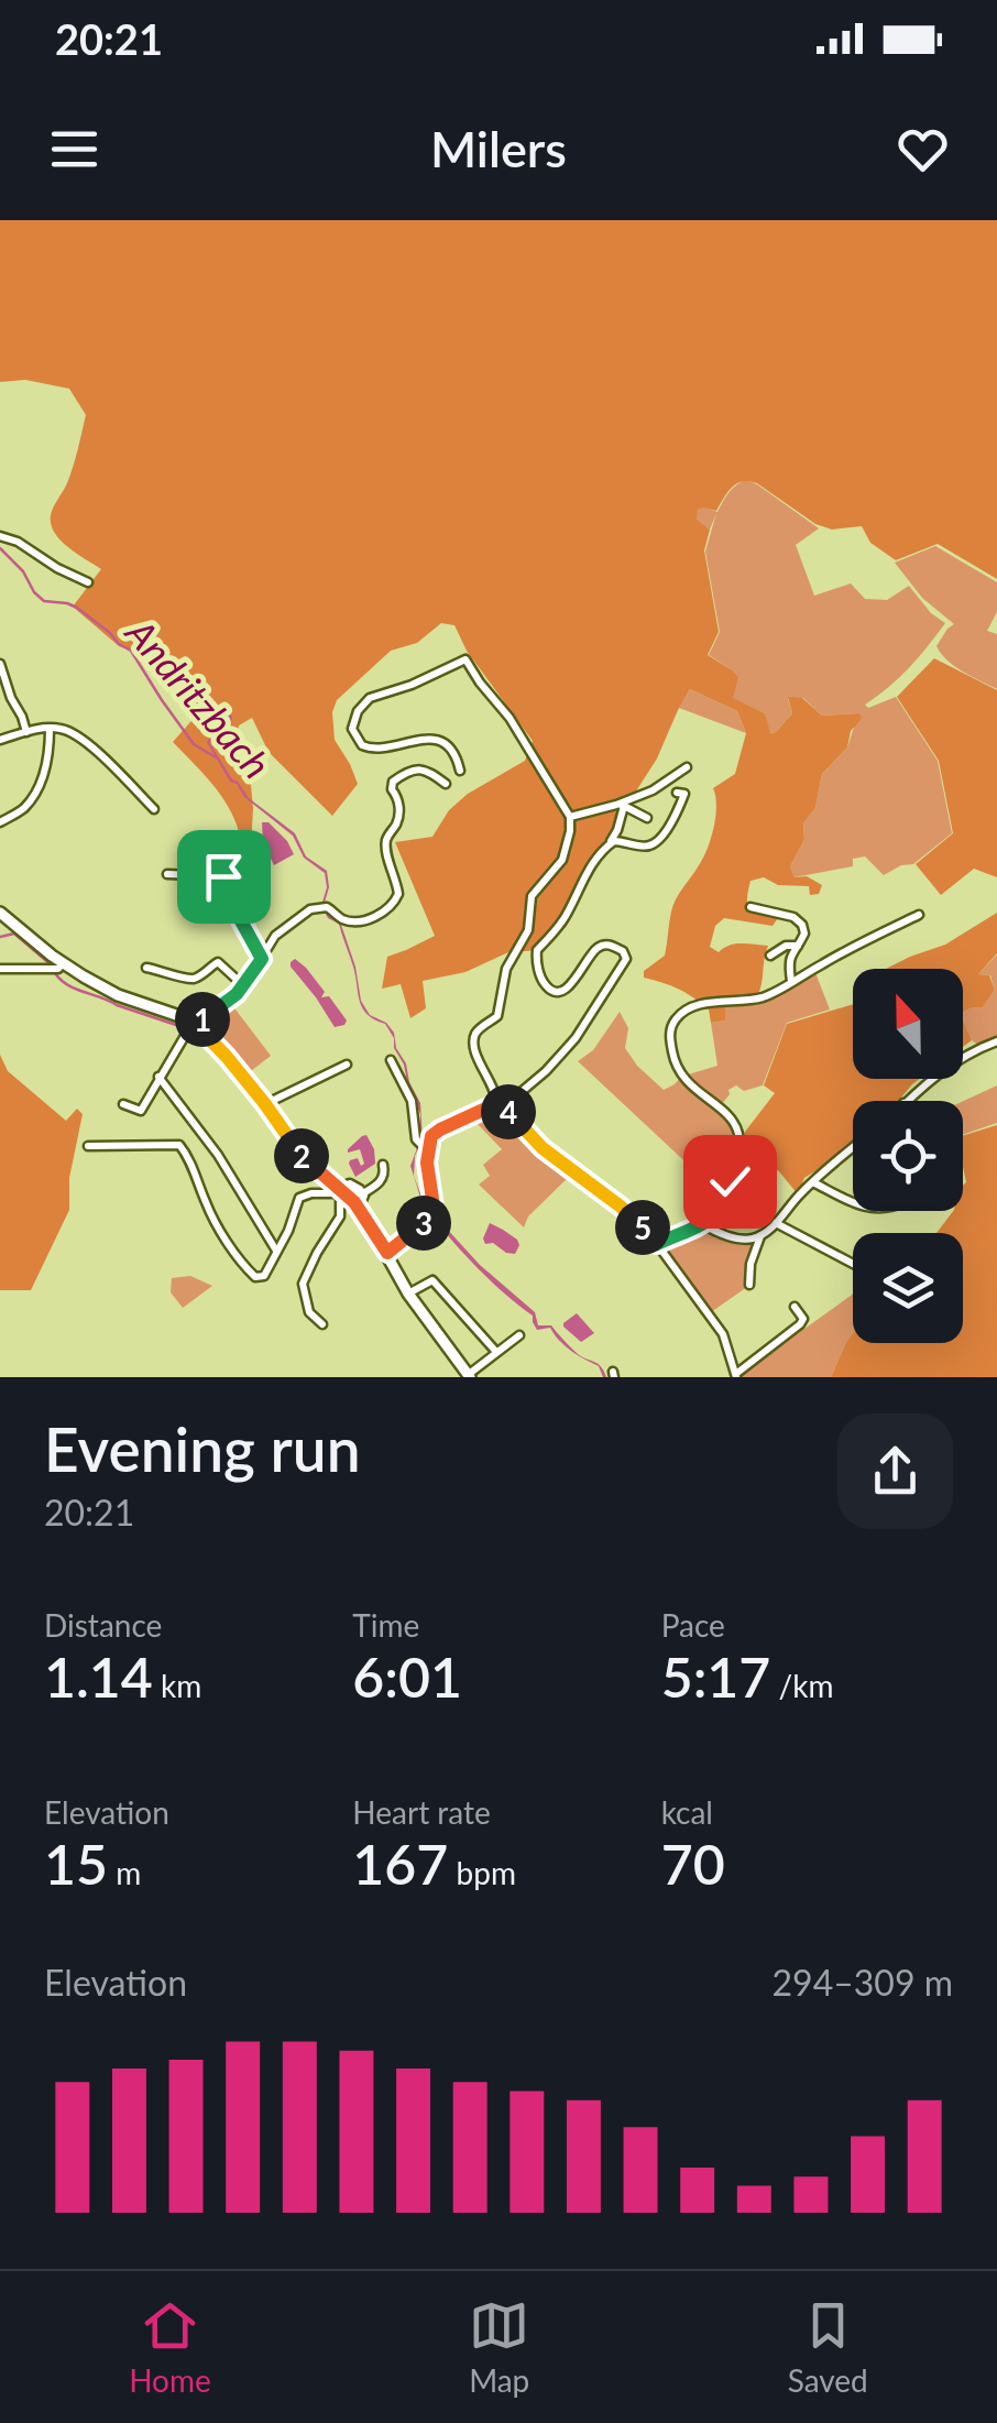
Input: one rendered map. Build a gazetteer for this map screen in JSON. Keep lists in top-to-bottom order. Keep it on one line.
{"water":["Andritzbach"],"north":"top","page":{"status":"20:21","header":"Milers","pins":["1","4","2","3","5"],"heading":["Evening run","20:21"],"stats":[["Distance","1.14 km"],["Time","6:01"],["Pace","5:17 /km"],["Elevation","15 m"],["Heart rate","167 bpm"],["kcal","70"]],"chart":["Elevation","294–309 m"],"tabs":["Home","Map","Saved"]}}
